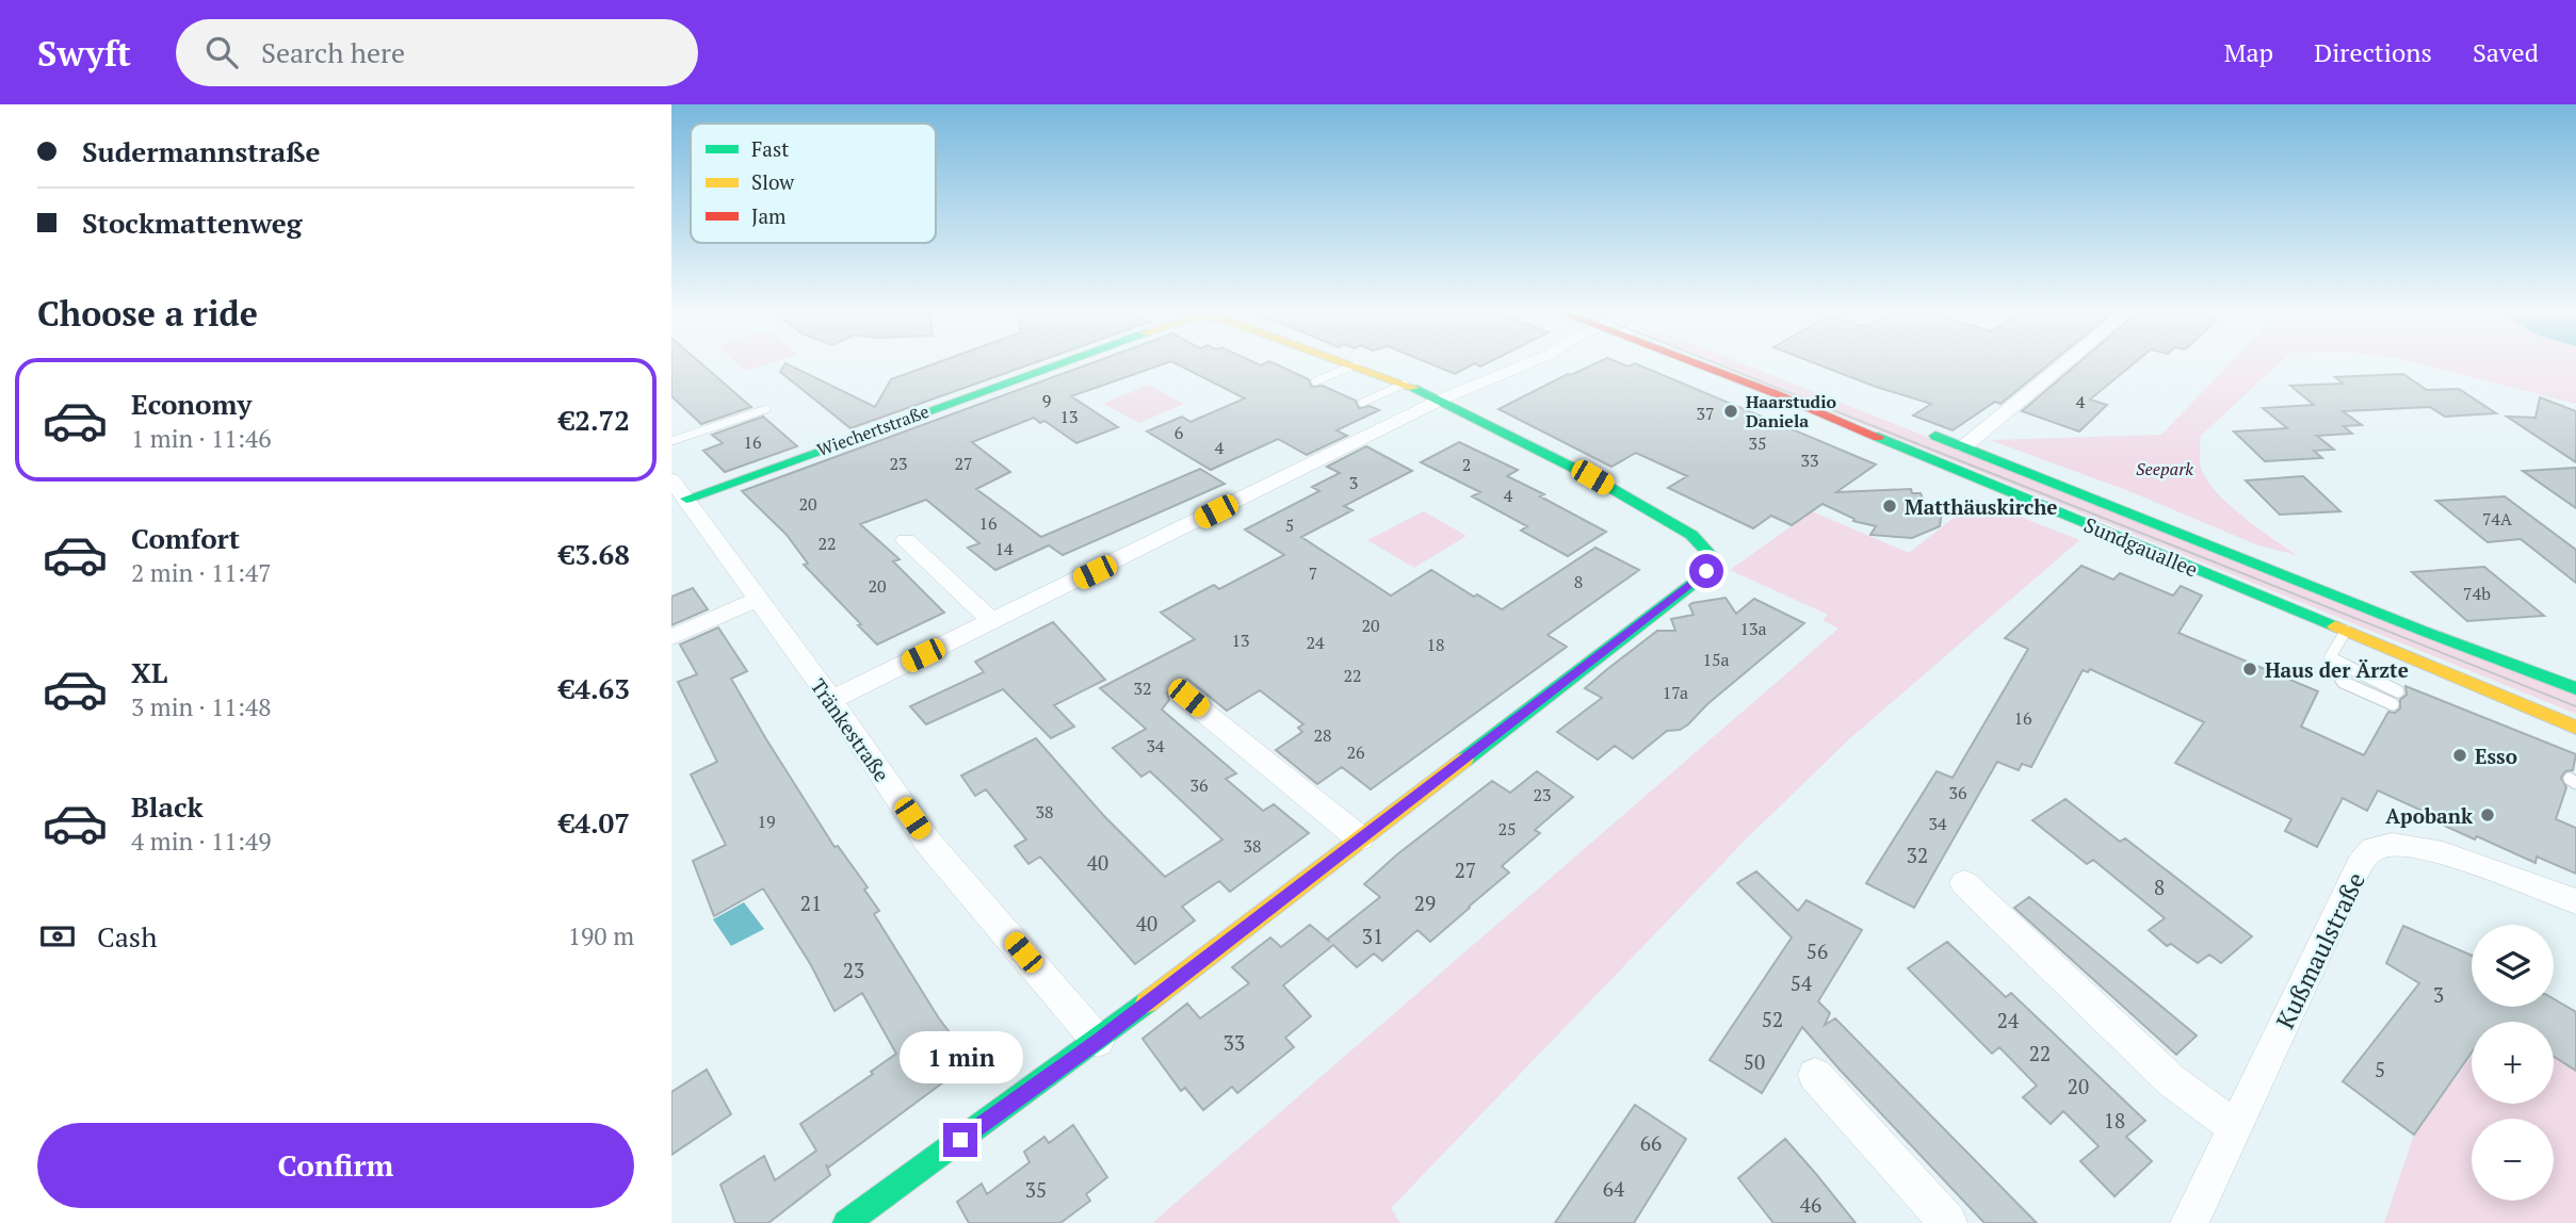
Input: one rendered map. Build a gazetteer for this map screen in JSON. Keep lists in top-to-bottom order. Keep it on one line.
{"streets":{"street":["Wiechertstraße","Sundgauallee","Tränkestraße","Kußmaulstraße"]},"crossings":[["Wiechertstraße","Tränkestraße"]],"parks":["Seepark"],"places":["Haarstudio Daniela","Matthäuskirche","Haus der Ärzte","Esso","Apobank"],"house_numbers":["9","4","37","13","6","16","35","4","33","23","27","2","3","4","20","74A","16","5","22","14","7","8","20","74b","20","13a","13","24","18","15a","22","32","17a","16","28","34","26","36","36","23","38","19","34","25","38","32","40","27","8","21","29","40","31","56","23","54","3","52","24","33","22","50","5","20","18","66","64","35","46"],"legend":["Fast","Slow","Jam"],"page":{"header":"Swyft","search":"Search here","nav":["Map","Directions","Saved"],"banner":["Sudermannstraße","Stockmattenweg"],"heading":"Choose a ride","list":[{"name":"Economy","note":"1 min · 11:46","value":"€2.72"},{"name":"Comfort","note":"2 min · 11:47","value":"€3.68"},{"name":"XL","note":"3 min · 11:48","value":"€4.63"},{"name":"Black","note":"4 min · 11:49","value":"€4.07"}],"pay":["Cash","190 m"],"map_buttons":["+","−"],"bubble":"1 min","buttons":"Confirm"}}
